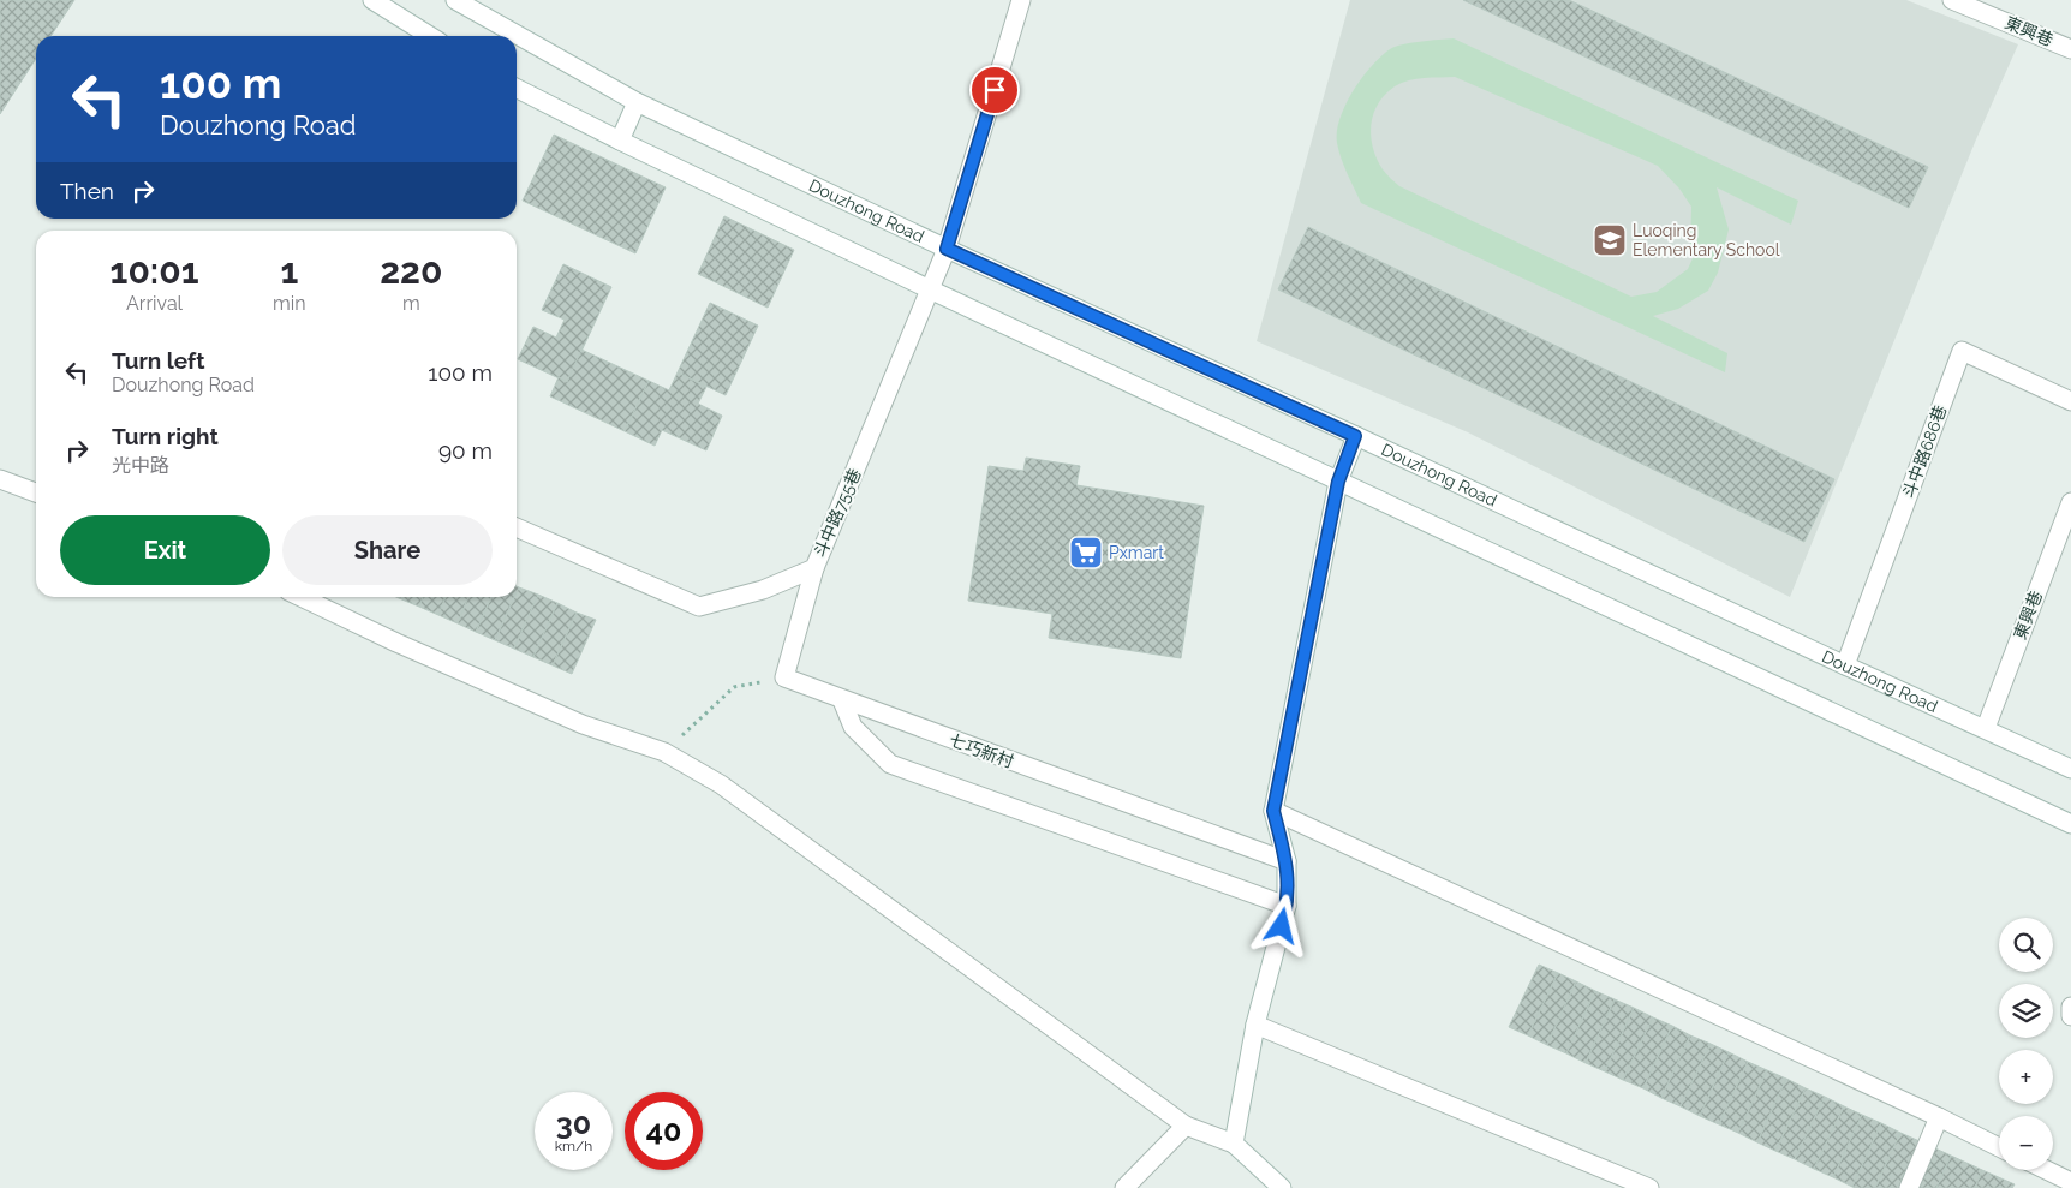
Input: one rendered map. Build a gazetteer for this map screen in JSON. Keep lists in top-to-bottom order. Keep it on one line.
{"streets":{"main road":["東興巷","Douzhong Road","斗中路686巷","斗中路755巷","七巧新村"]},"crossings":[["東興巷","Douzhong Road"],["Douzhong Road","斗中路686巷"],["Douzhong Road","斗中路755巷"]],"places":{"school or university":["Luoqing Elementary School"],"supermarket":["Pxmart"]},"page":{"turn":["100 m","Douzhong Road"],"then":"Then","eta":["10:01","Arrival","1","min","220","m"],"list":[{"name":"Turn left","note":"Douzhong Road","value":"100 m"},{"name":"Turn right","note":"光中路","value":"90 m"}],"buttons":["Exit","Share"],"map_buttons":["+","−"],"speed":"30 km/h","limit":"40"}}
